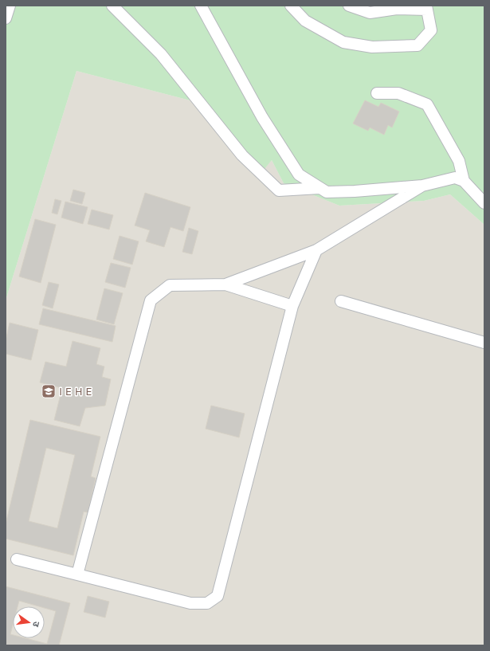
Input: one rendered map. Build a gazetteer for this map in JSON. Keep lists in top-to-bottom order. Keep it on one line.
{"places":{"school or university":["I E H E"]},"north":"right"}
